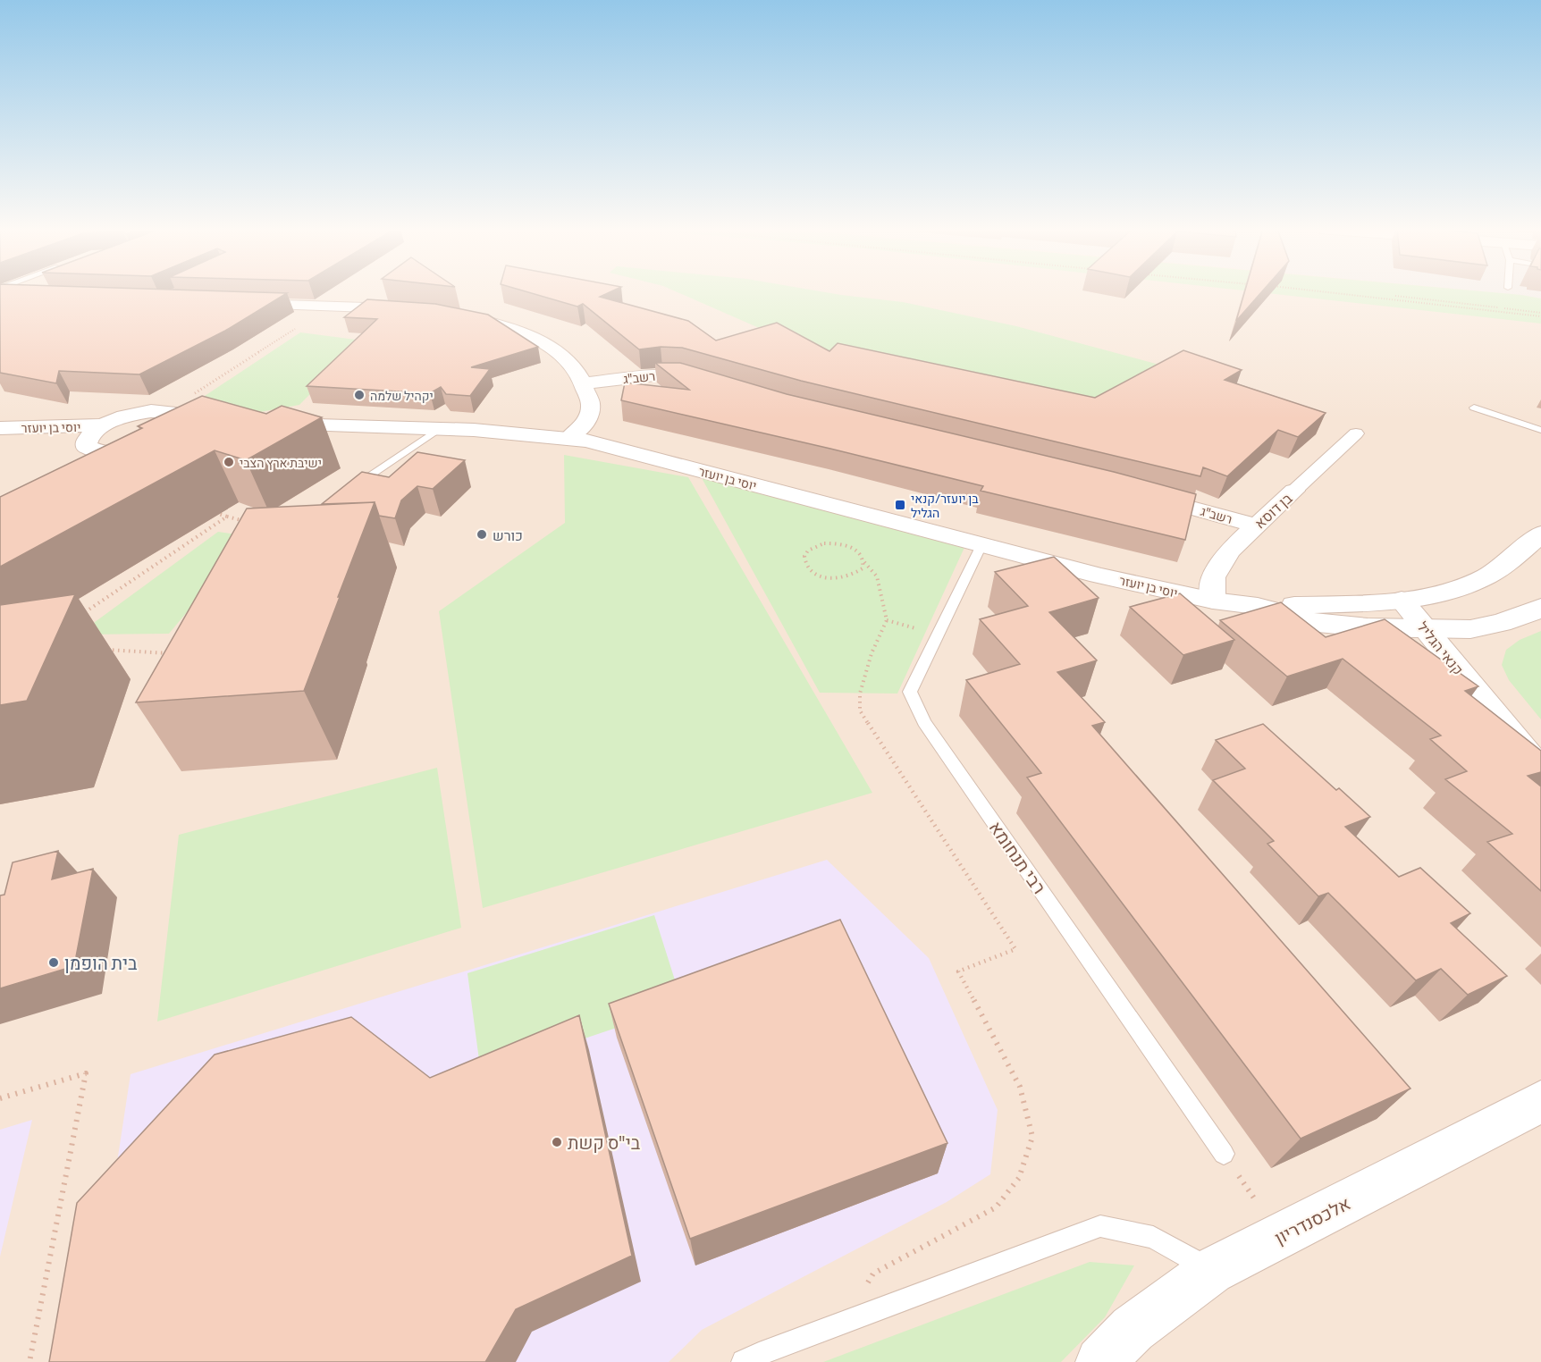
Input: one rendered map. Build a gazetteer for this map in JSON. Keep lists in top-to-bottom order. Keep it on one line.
{"streets":{"street":["רשב\"ג","יוסי בן יועזר","בן דוסא","קנאי הגליל","אלכסנדריון"],"lane":["רבי תנחומא"]},"crossings":[["רשב\"ג","בן דוסא"],["יוסי בן יועזר","בן דוסא"],["יוסי בן יועזר","קנאי הגליל"],["יוסי בן יועזר","רבי תנחומא"]],"places":{"other":["יקהיל שלמה","ישיבת ארץ הצבי","כורש","בית הופמן","בי\"ס קשת"],"transit":["בן יועזר/קנאי הגליל"]}}
